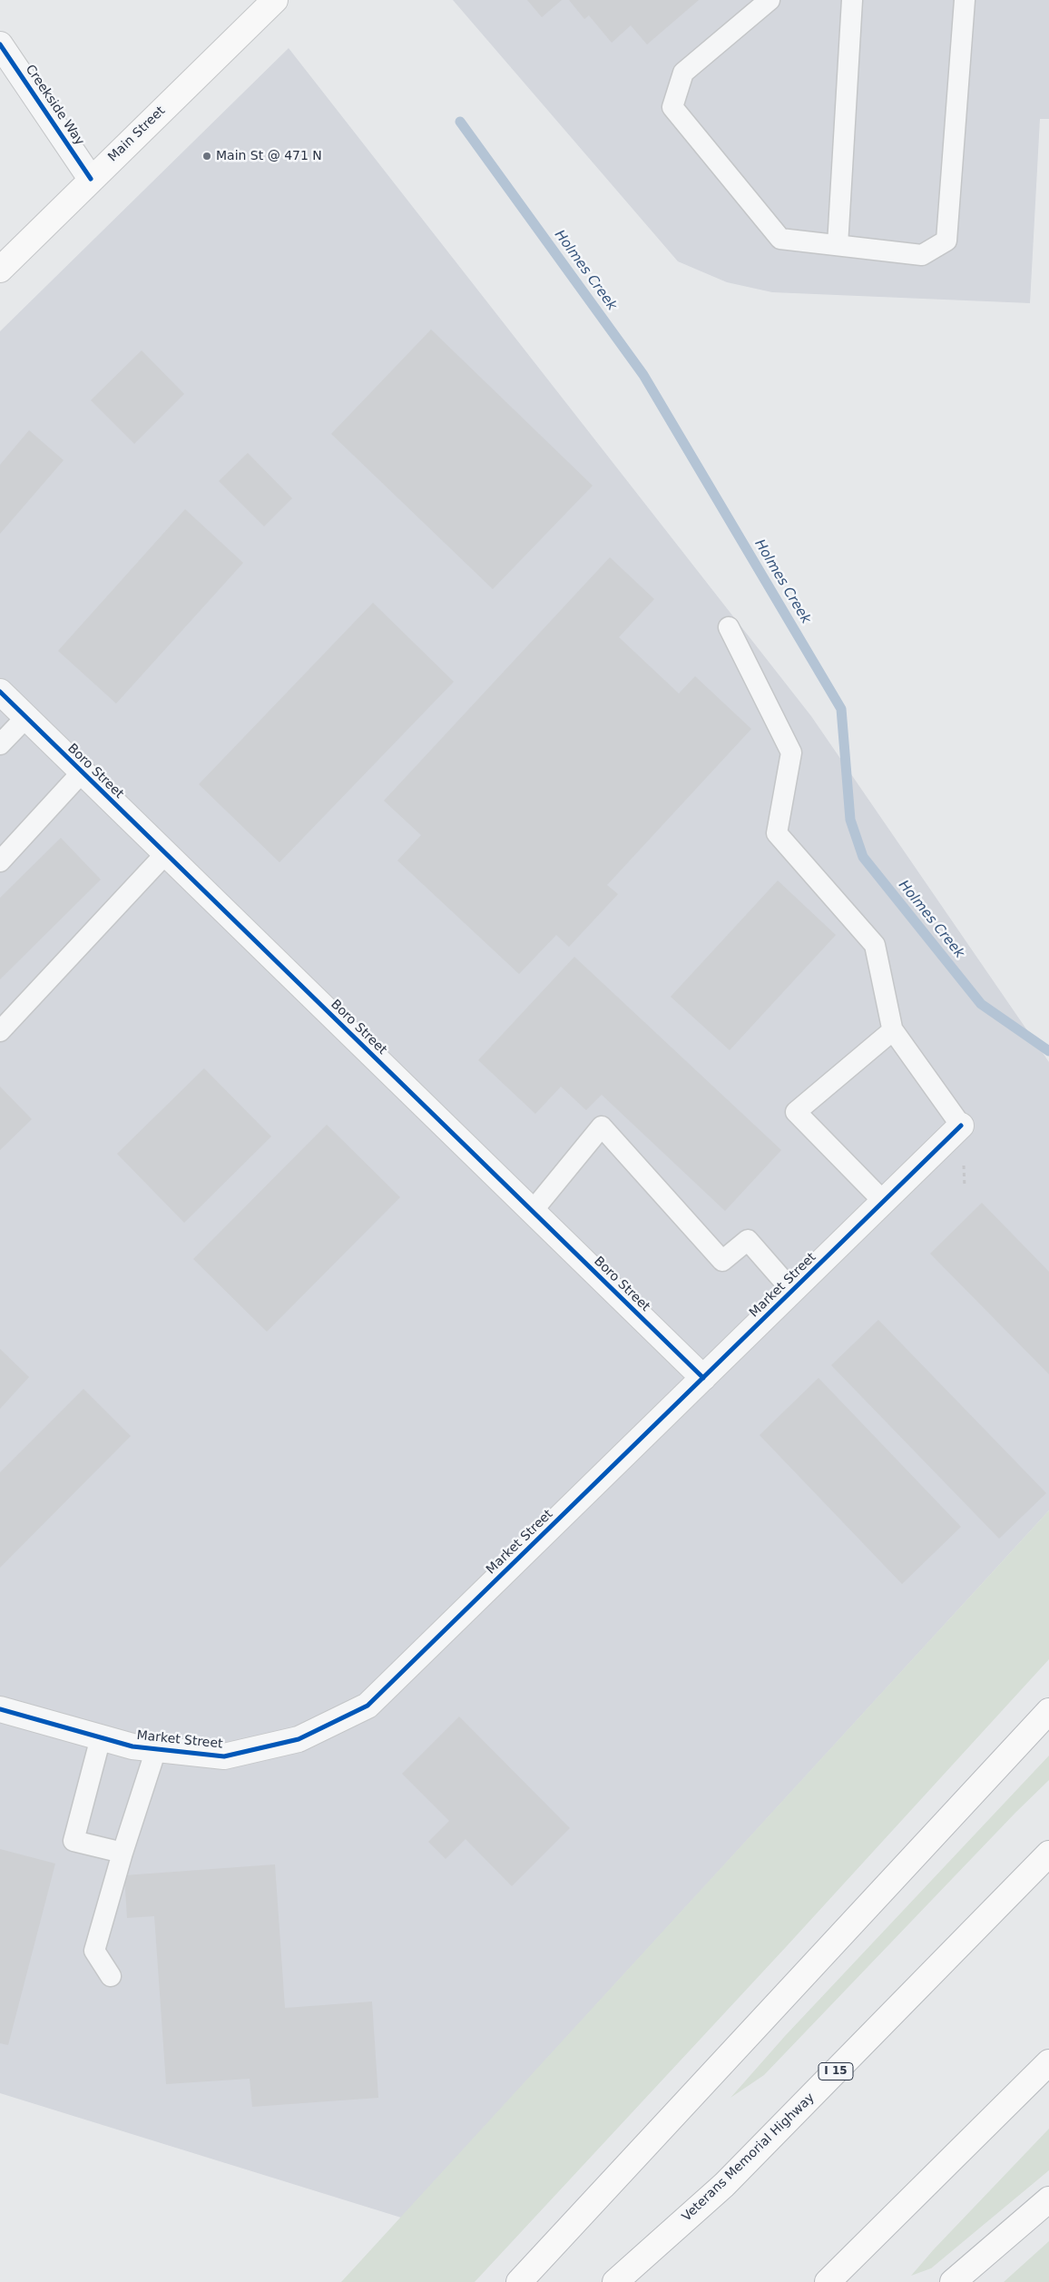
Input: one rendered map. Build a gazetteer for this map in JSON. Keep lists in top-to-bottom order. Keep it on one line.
{"streets":{"main road":["Main Street","I 15","Veterans Memorial Highway"],"street":["Creekside Way","Boro Street","Market Street"]},"crossings":[["Creekside Way","Main Street"],["Boro Street","Market Street"]],"water":["Holmes Creek"],"places":["Main St @ 471 N"]}
